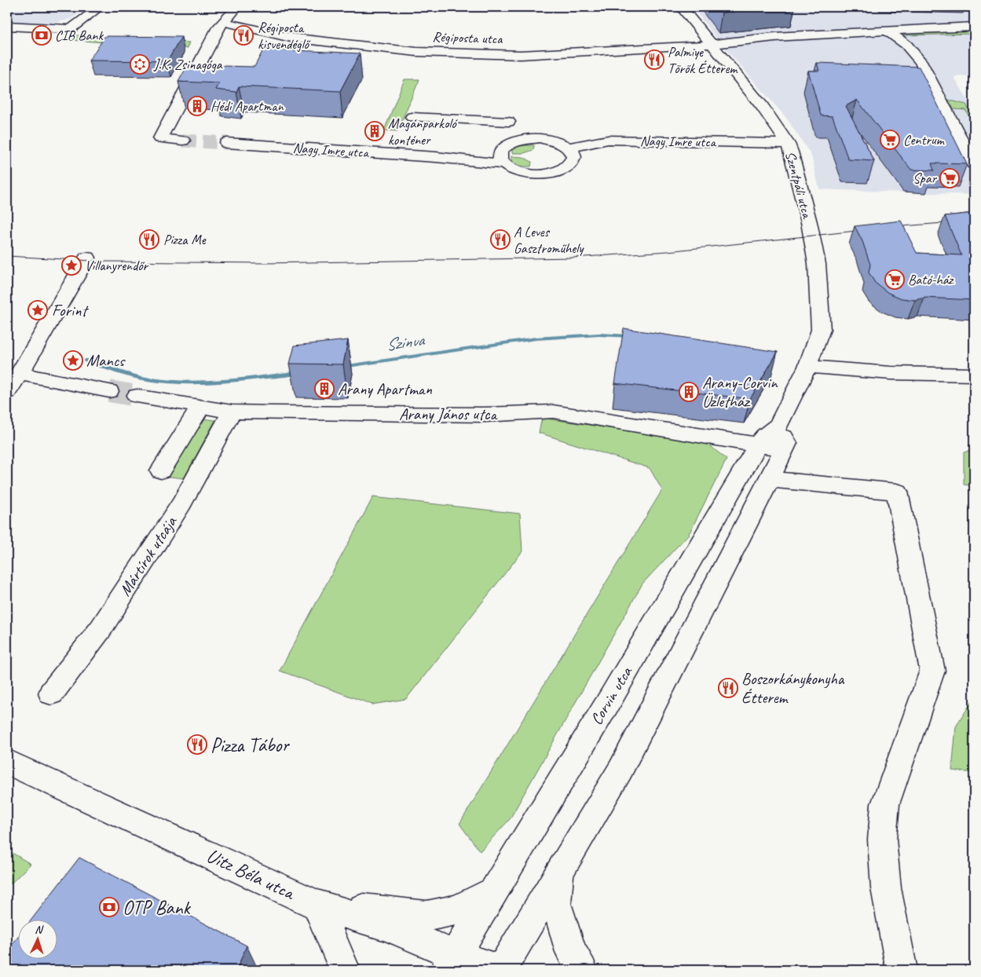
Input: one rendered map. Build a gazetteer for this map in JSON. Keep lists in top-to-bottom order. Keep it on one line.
{"streets":{"street":["Régiposta utca","Nagy Imre utca","Szentpáli utca","Arany János utca","Mártírok utcája","Corvin utca","Uitz Béla utca"]},"crossings":[["Régiposta utca","Szentpáli utca"],["Nagy Imre utca","Szentpáli utca"],["Szentpáli utca","Corvin utca"],["Arany János utca","Mártírok utcája"],["Arany János utca","Corvin utca"],["Corvin utca","Uitz Béla utca"]],"water":["Szinva"],"places":{"bank":["CIB Bank","OTP Bank"],"restaurant":["Régiposta kisvendéglő","Palmiye Török Étterem","Pizza Me","A Leves Gasztroműhely","Boszorkánykonyha Étterem","Pizza Tábor"],"synagogue":["J.K. Zsinagóga"],"building":["Hédi Apartman","Magánparkoló konténer","Arany Apartman","Arany-Corvin Üzletház"],"supermarket":["Centrum","Spar","Bató-ház"],"place":["Villanyrendőr","Forint","Mancs"]},"north":"top"}
